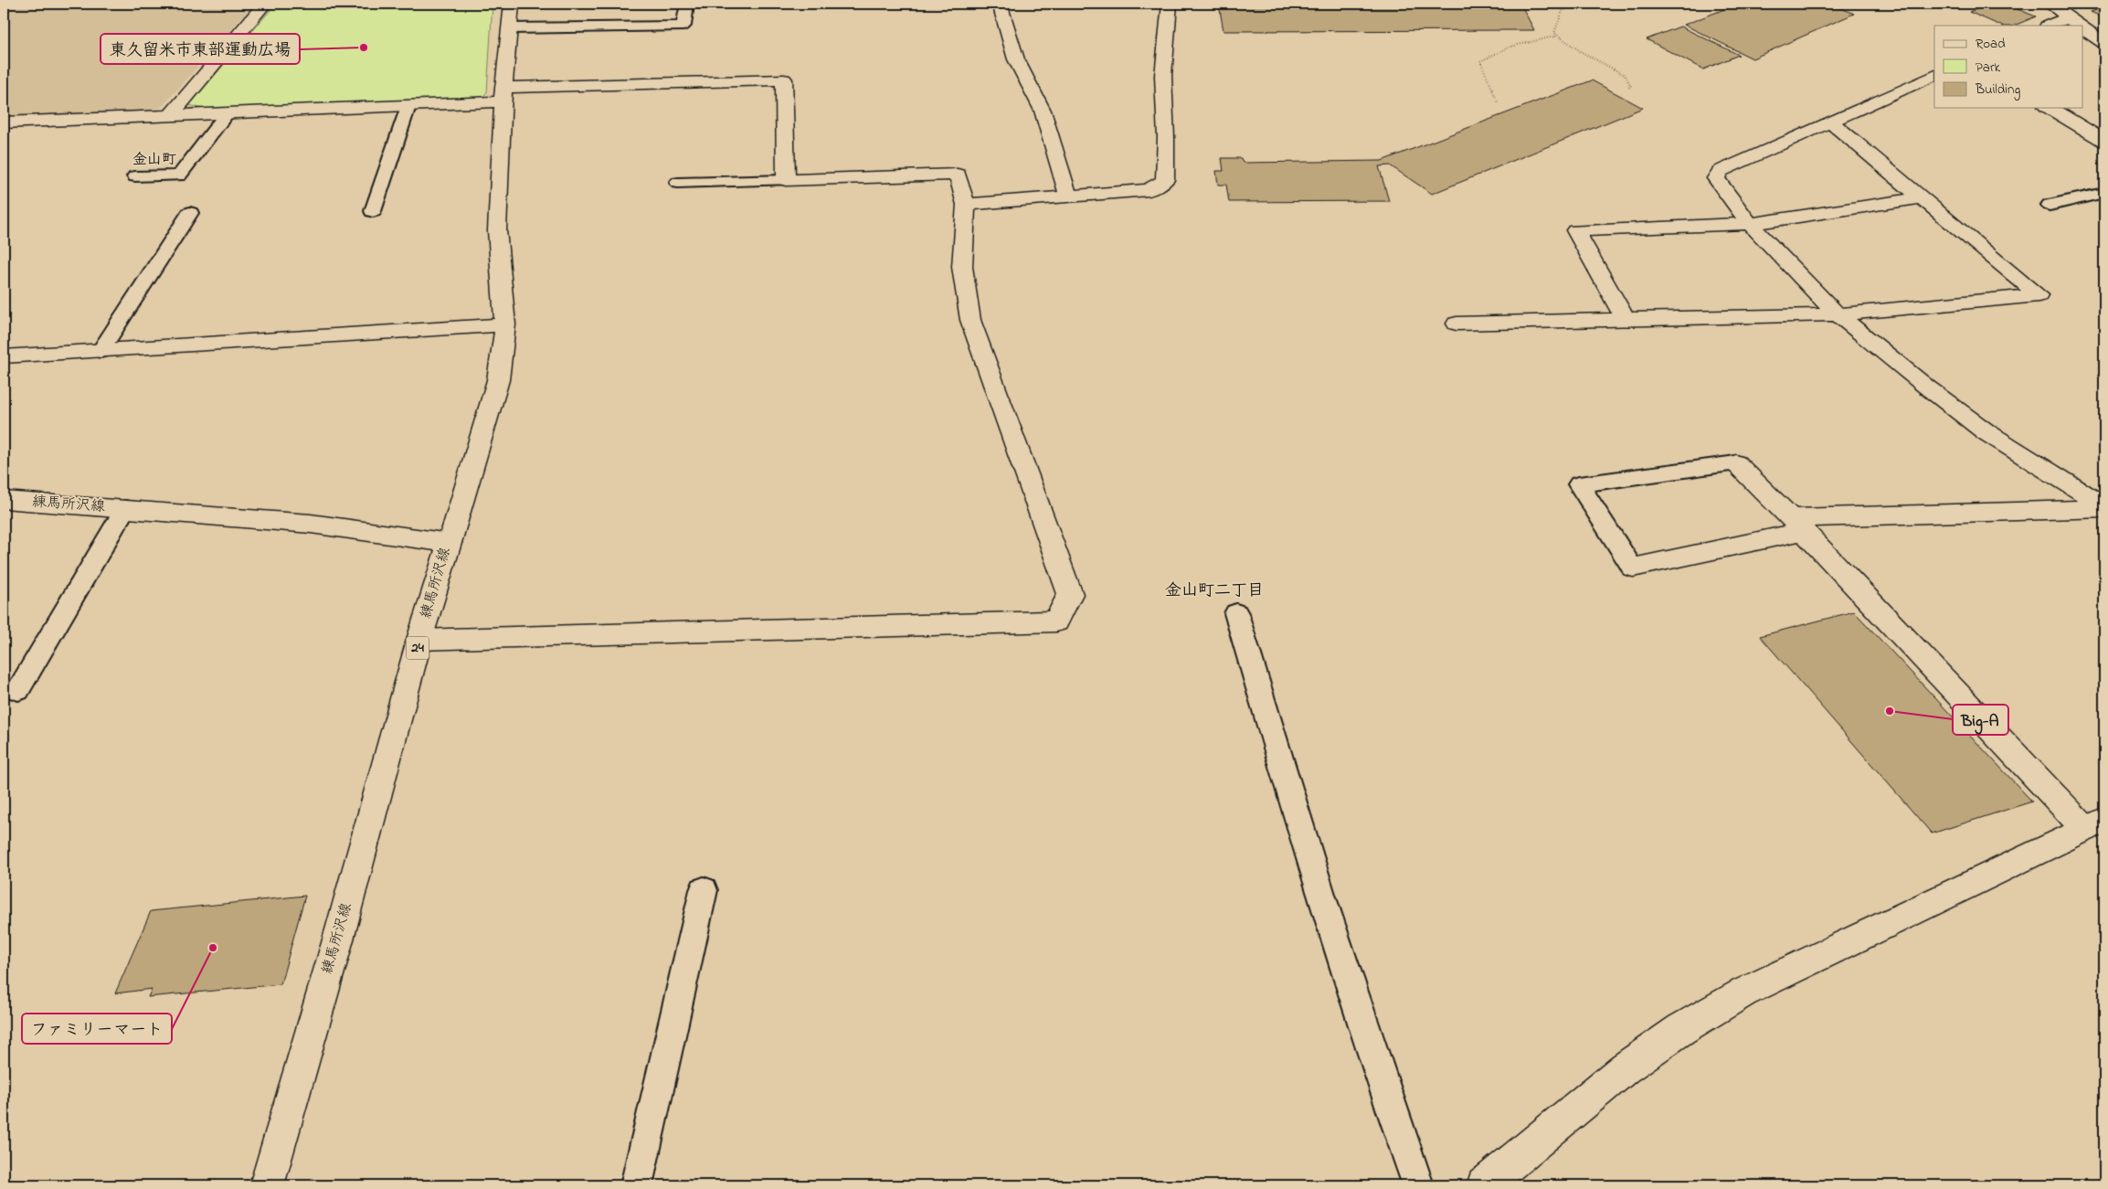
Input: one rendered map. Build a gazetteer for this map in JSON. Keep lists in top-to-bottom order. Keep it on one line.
{"streets":{"street":["練馬所沢線","24"]},"districts":["金山町","金山町二丁目"],"places":["東久留米市東部運動広場","Big-A","ファミリーマート"],"legend":["Road","Park","Building"]}
